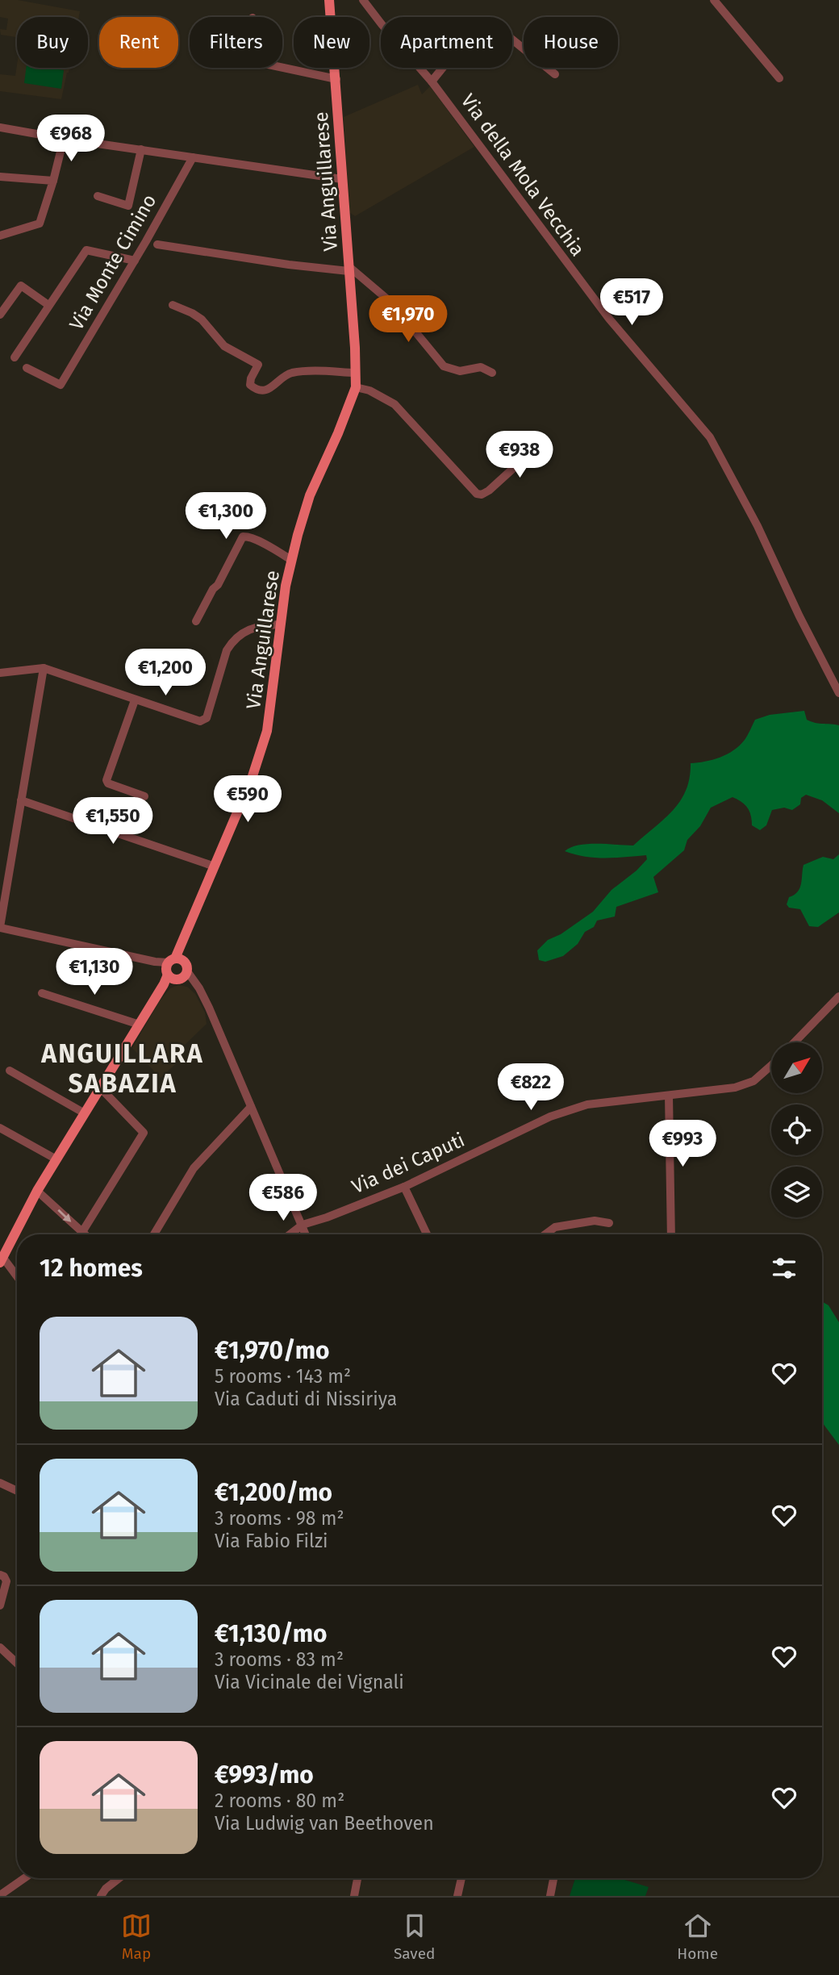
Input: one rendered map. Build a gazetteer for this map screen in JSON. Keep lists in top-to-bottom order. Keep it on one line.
{"streets":{"main road":["Via Anguillarese"],"street":["Via della Mola Vecchia","Via Monte Cimino","Via dei Caputi"]},"districts":["ANGUILLARA SABAZIA"],"north":"top right","page":{"chip":["Buy","Rent","Filters","New","Apartment","House"],"price":["€968","€517","€1,970","€938","€1,300","€1,200","€590","€1,550","€1,130","€822","€993","€586"],"heading":"12 homes","list":[{"name":"€1,970/mo","note":"5 rooms · 143 m² · Via Caduti di Nissiriya"},{"name":"€1,200/mo","note":"3 rooms · 98 m² · Via Fabio Filzi"},{"name":"€1,130/mo","note":"3 rooms · 83 m² · Via Vicinale dei Vignali"},{"name":"€993/mo","note":"2 rooms · 80 m² · Via Ludwig van Beethoven"}],"tabs":["Map","Saved","Home"]}}
